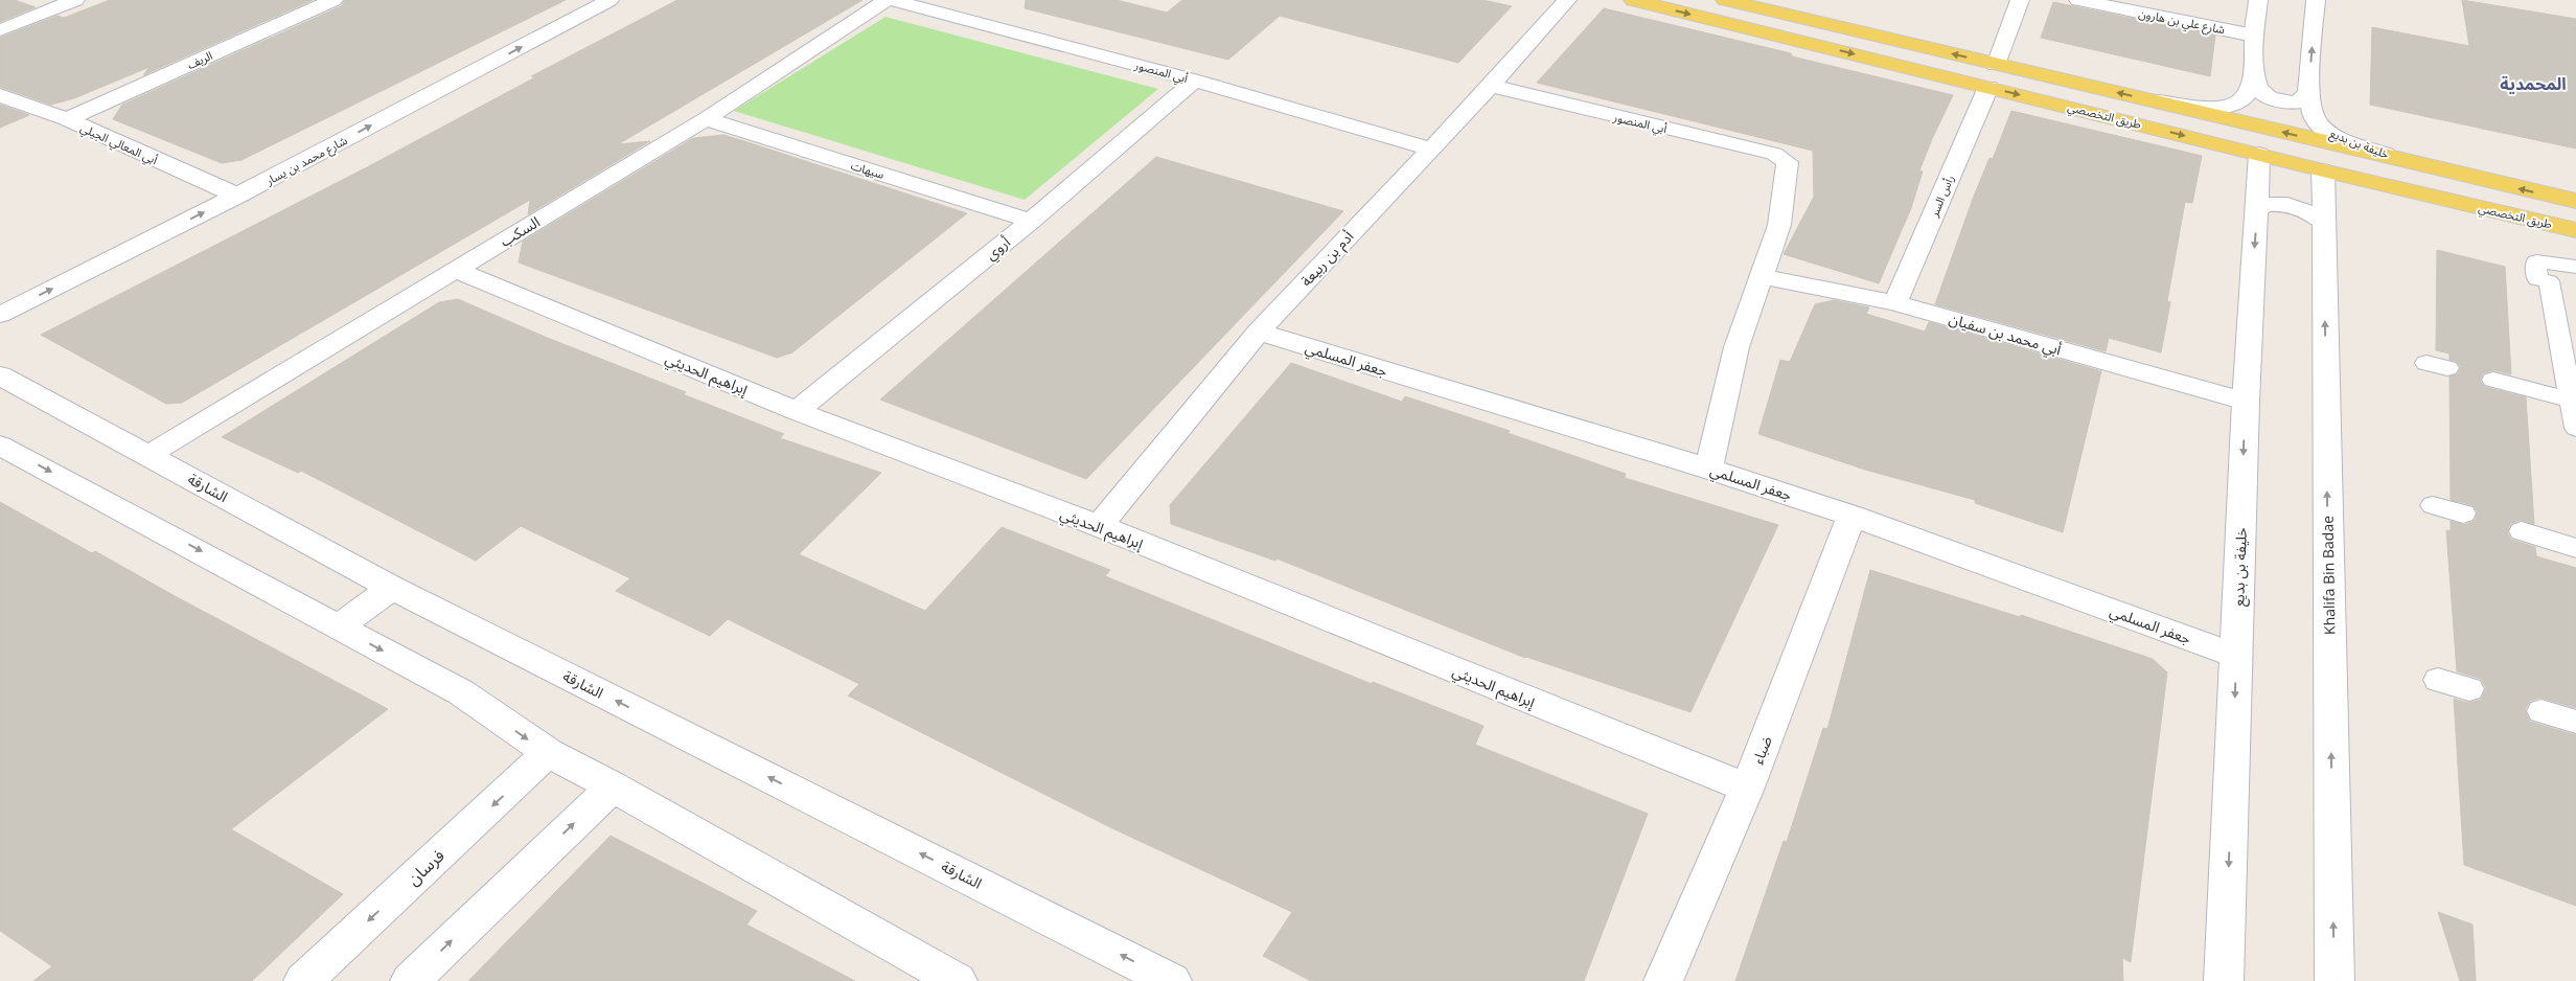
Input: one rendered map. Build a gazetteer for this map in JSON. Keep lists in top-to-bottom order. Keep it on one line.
{"streets":{"main road":["طريق التخصصي"],"street":["شارع علي بن هارون","الريف","أبي المنصور","أبي المعالي الجيلي","خليفة بن بديع","شارع محمد بن يسار","سيهات","رأس السر","السكب","أروي","أدم بن ربيعة","أبي محمد بن سفيان","جعفر المسلمي","إبراهيم الحديثي","الشارقة","Khalifa Bin Badae","ضباء","فرسان"]},"crossings":[["الريف","أبي المعالي الجيلي"],["أبي المنصور","أروي"],["أبي المنصور","أدم بن ربيعة"],["أبي المنصور","أبي محمد بن سفيان"],["طريق التخصصي","خليفة بن بديع"],["طريق التخصصي","رأس السر"],["طريق التخصصي","Khalifa Bin Badae"],["أبي المعالي الجيلي","شارع محمد بن يسار"],["خليفة بن بديع","أبي محمد بن سفيان"],["خليفة بن بديع","جعفر المسلمي"],["سيهات","السكب"],["سيهات","أروي"],["رأس السر","أبي محمد بن سفيان"],["السكب","إبراهيم الحديثي"],["السكب","الشارقة"],["أروي","إبراهيم الحديثي"],["أدم بن ربيعة","جعفر المسلمي"],["أدم بن ربيعة","إبراهيم الحديثي"],["جعفر المسلمي","ضباء"],["إبراهيم الحديثي","ضباء"]],"one_way":["خليفة بن بديع","شارع محمد بن يسار","Khalifa Bin Badae"],"districts":["المحمدية"]}
